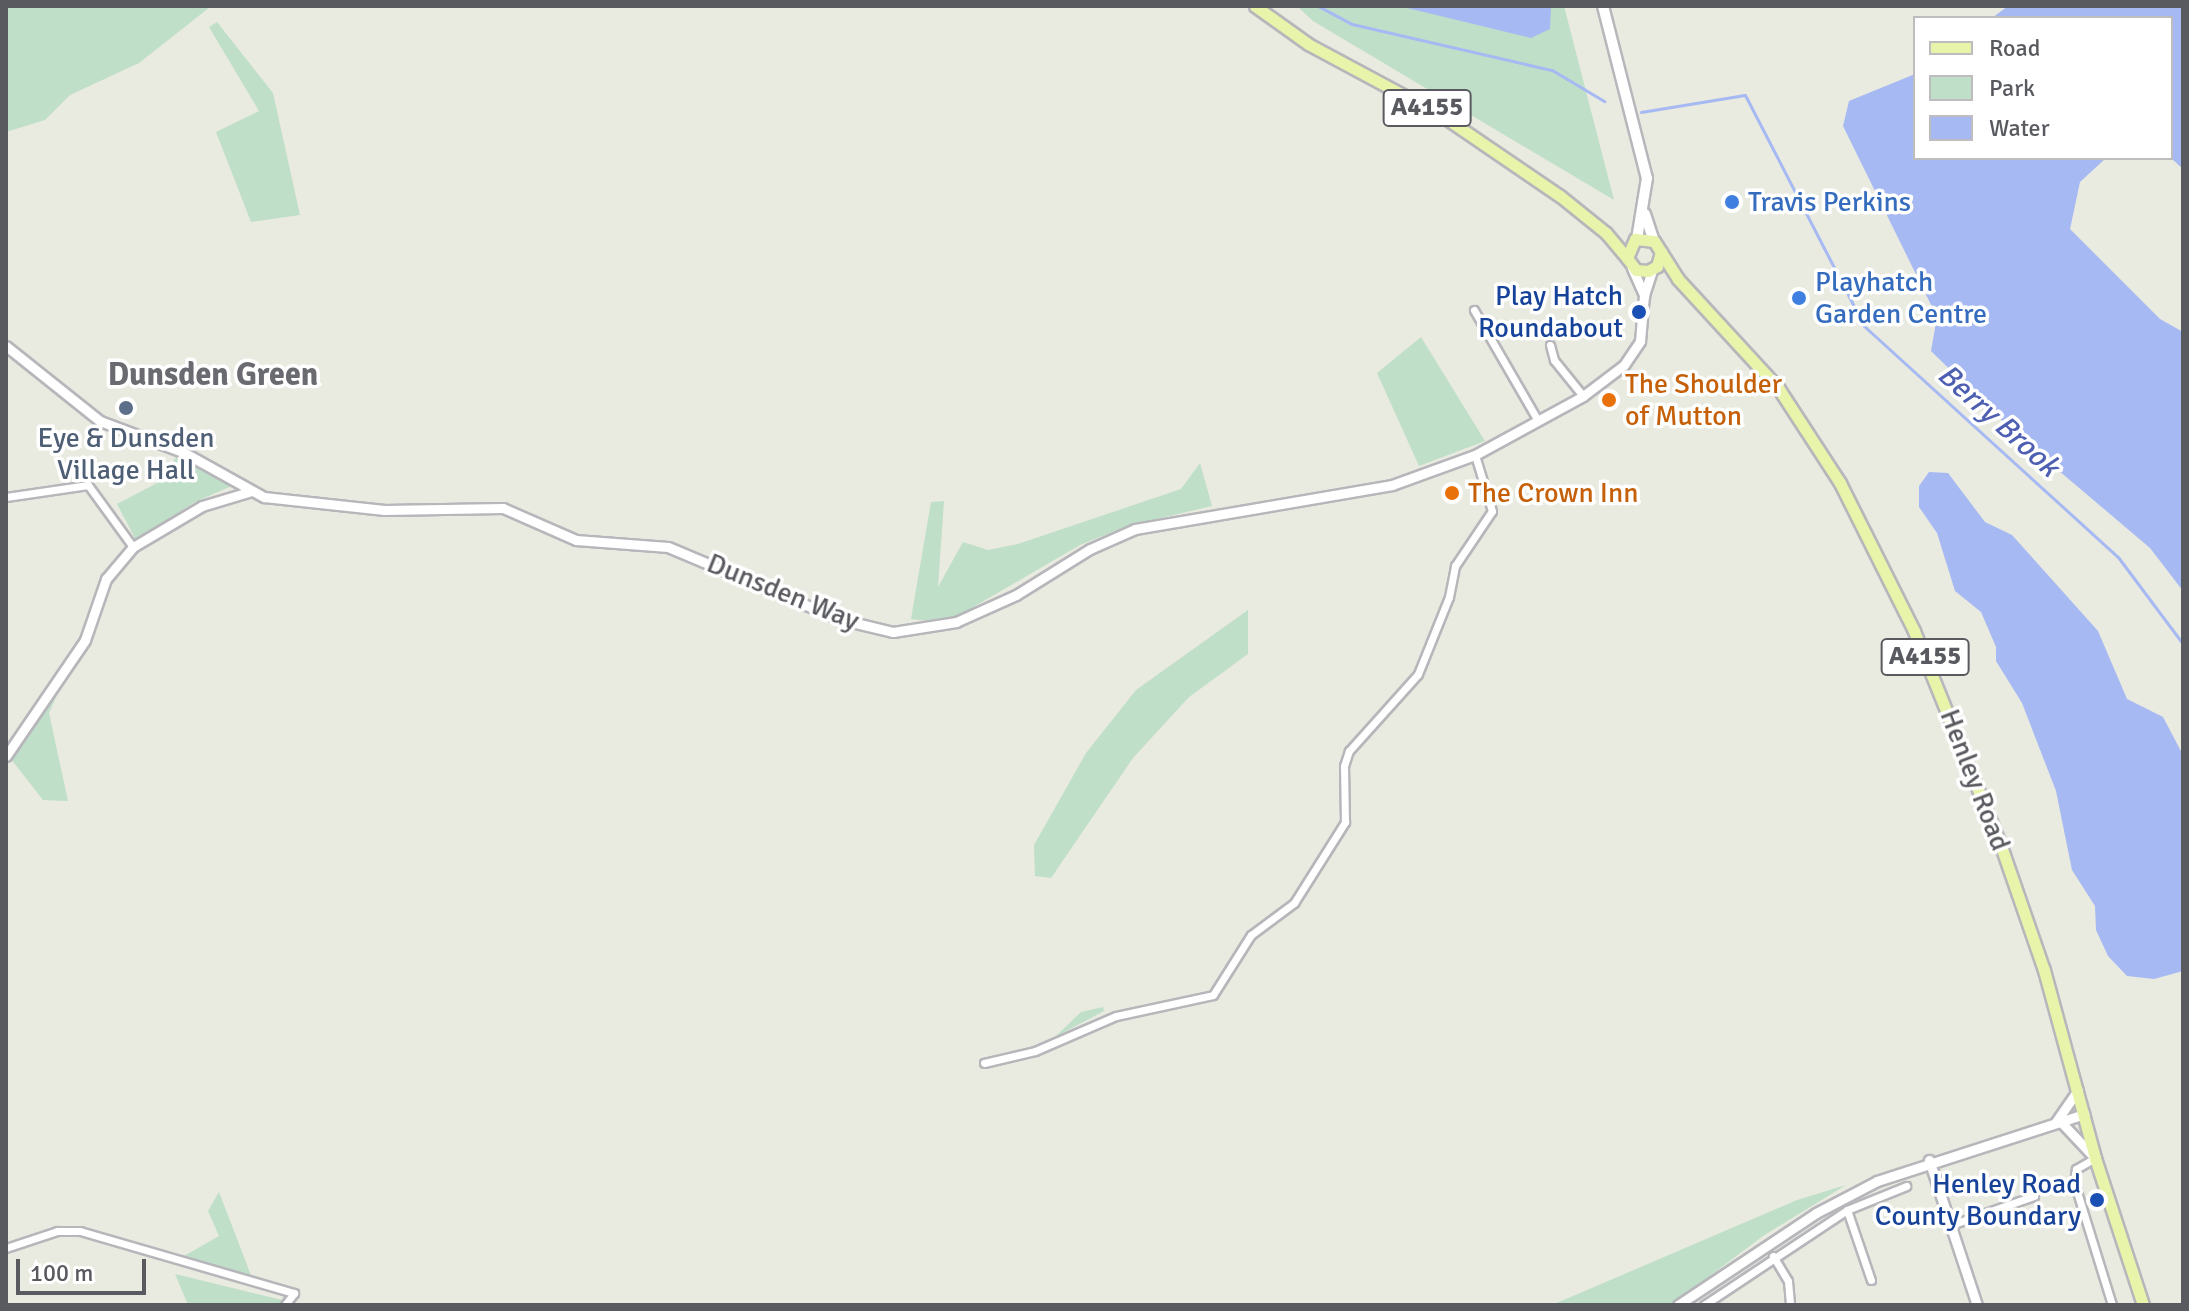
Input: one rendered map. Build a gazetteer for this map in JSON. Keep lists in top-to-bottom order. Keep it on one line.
{"streets":{"main road":["A4155","Henley Road"],"street":["Dunsden Way"]},"crossings":[["A4155","Dunsden Way"],["A4155","Henley Road"],["Dunsden Way","Henley Road"]],"districts":["Dunsden Green"],"water":["Berry Brook"],"places":["Travis Perkins","Playhatch Garden Centre","Play Hatch Roundabout","The Shoulder of Mutton","Eye & Dunsden Village Hall","The Crown Inn","Henley Road County Boundary"],"legend":["Road","Park","Water"],"scale_bar":"100 m"}
